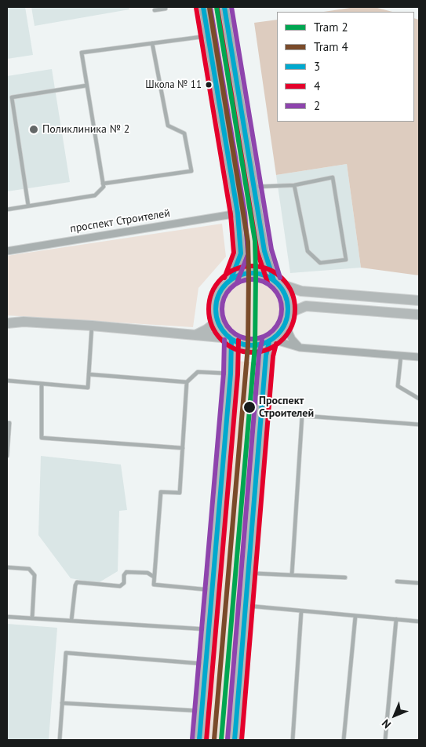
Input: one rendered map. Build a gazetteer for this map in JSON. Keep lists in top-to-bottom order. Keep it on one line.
{"streets":{"street":["проспект Строителей"]},"places":["Школа № 11","Поликлиника № 2","Проспект Строителей"],"lines":["tram line 2","transit line 3","transit line 2","tram line 4","transit line 4"],"legend":["Tram 2","Tram 4","3","4","2"],"north":"bottom left"}
